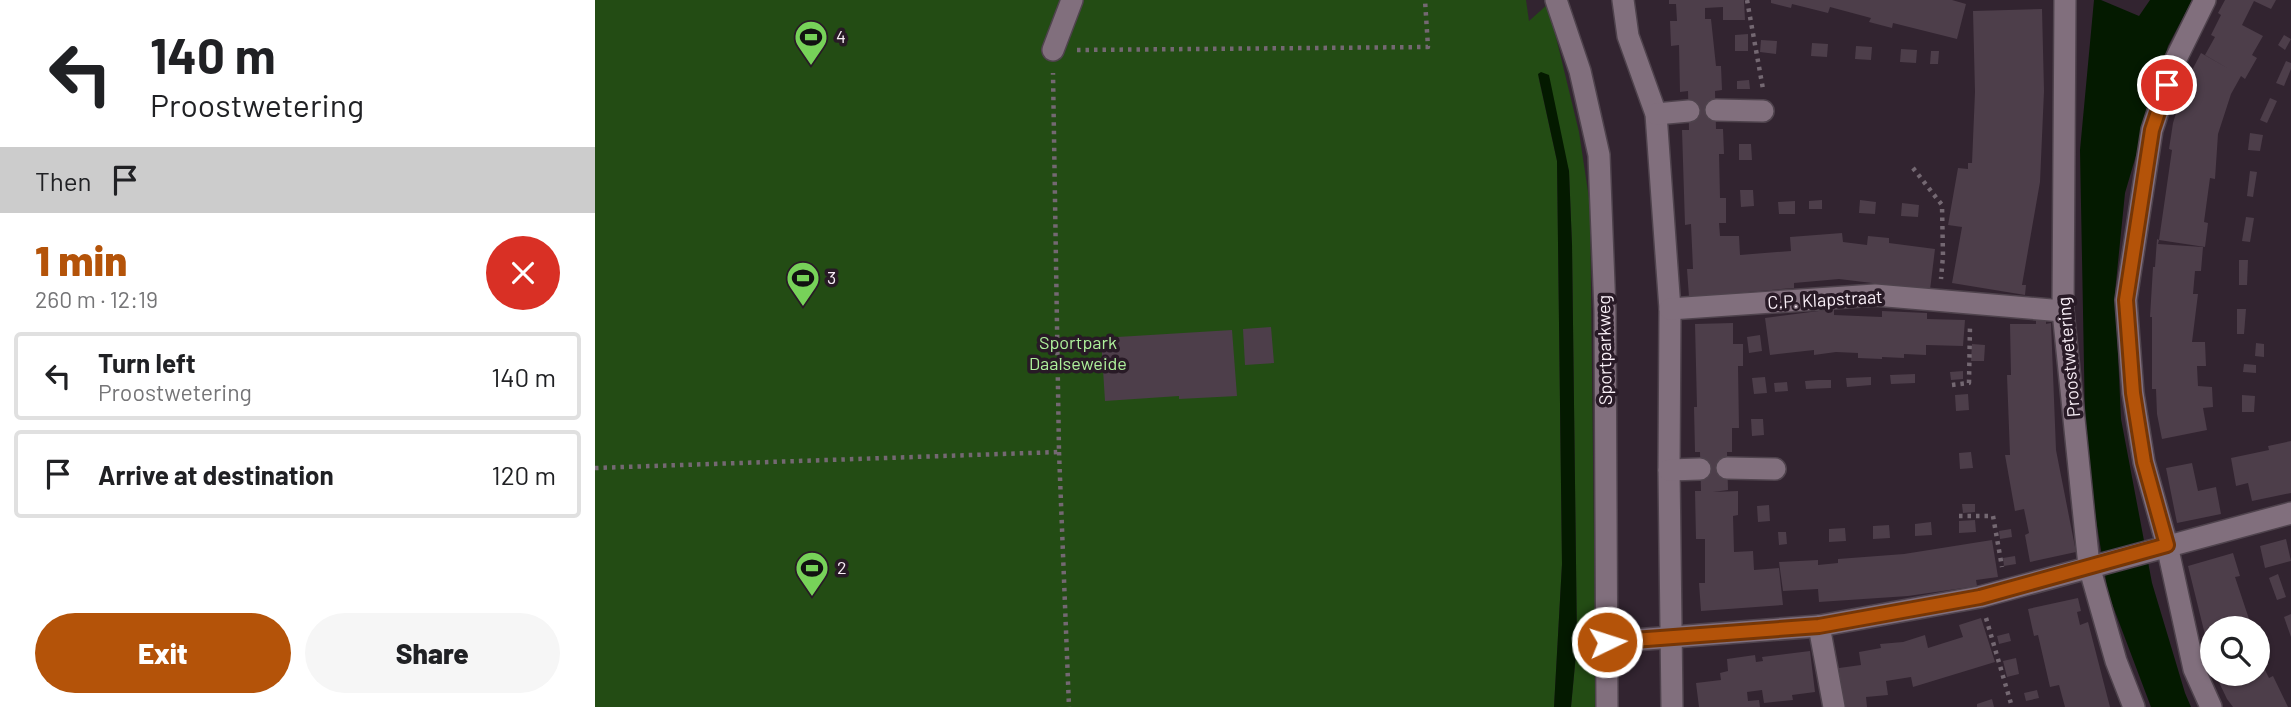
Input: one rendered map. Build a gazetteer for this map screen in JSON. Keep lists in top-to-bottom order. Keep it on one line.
{"streets":{"street":["C.P. Klapstraat","Sportparkweg","Proostwetering"]},"crossings":[["C.P. Klapstraat","Proostwetering"]],"parks":["Sportpark Daalseweide"],"places":{"sports":["4","3","2"]},"page":{"turn":["140 m","Proostwetering"],"then":"Then","heading":["1 min","260 m · 12:19"],"list":[{"name":"Turn left","note":"Proostwetering","value":"140 m"},{"name":"Arrive at destination","value":"120 m"}],"buttons":["Exit","Share"]}}
